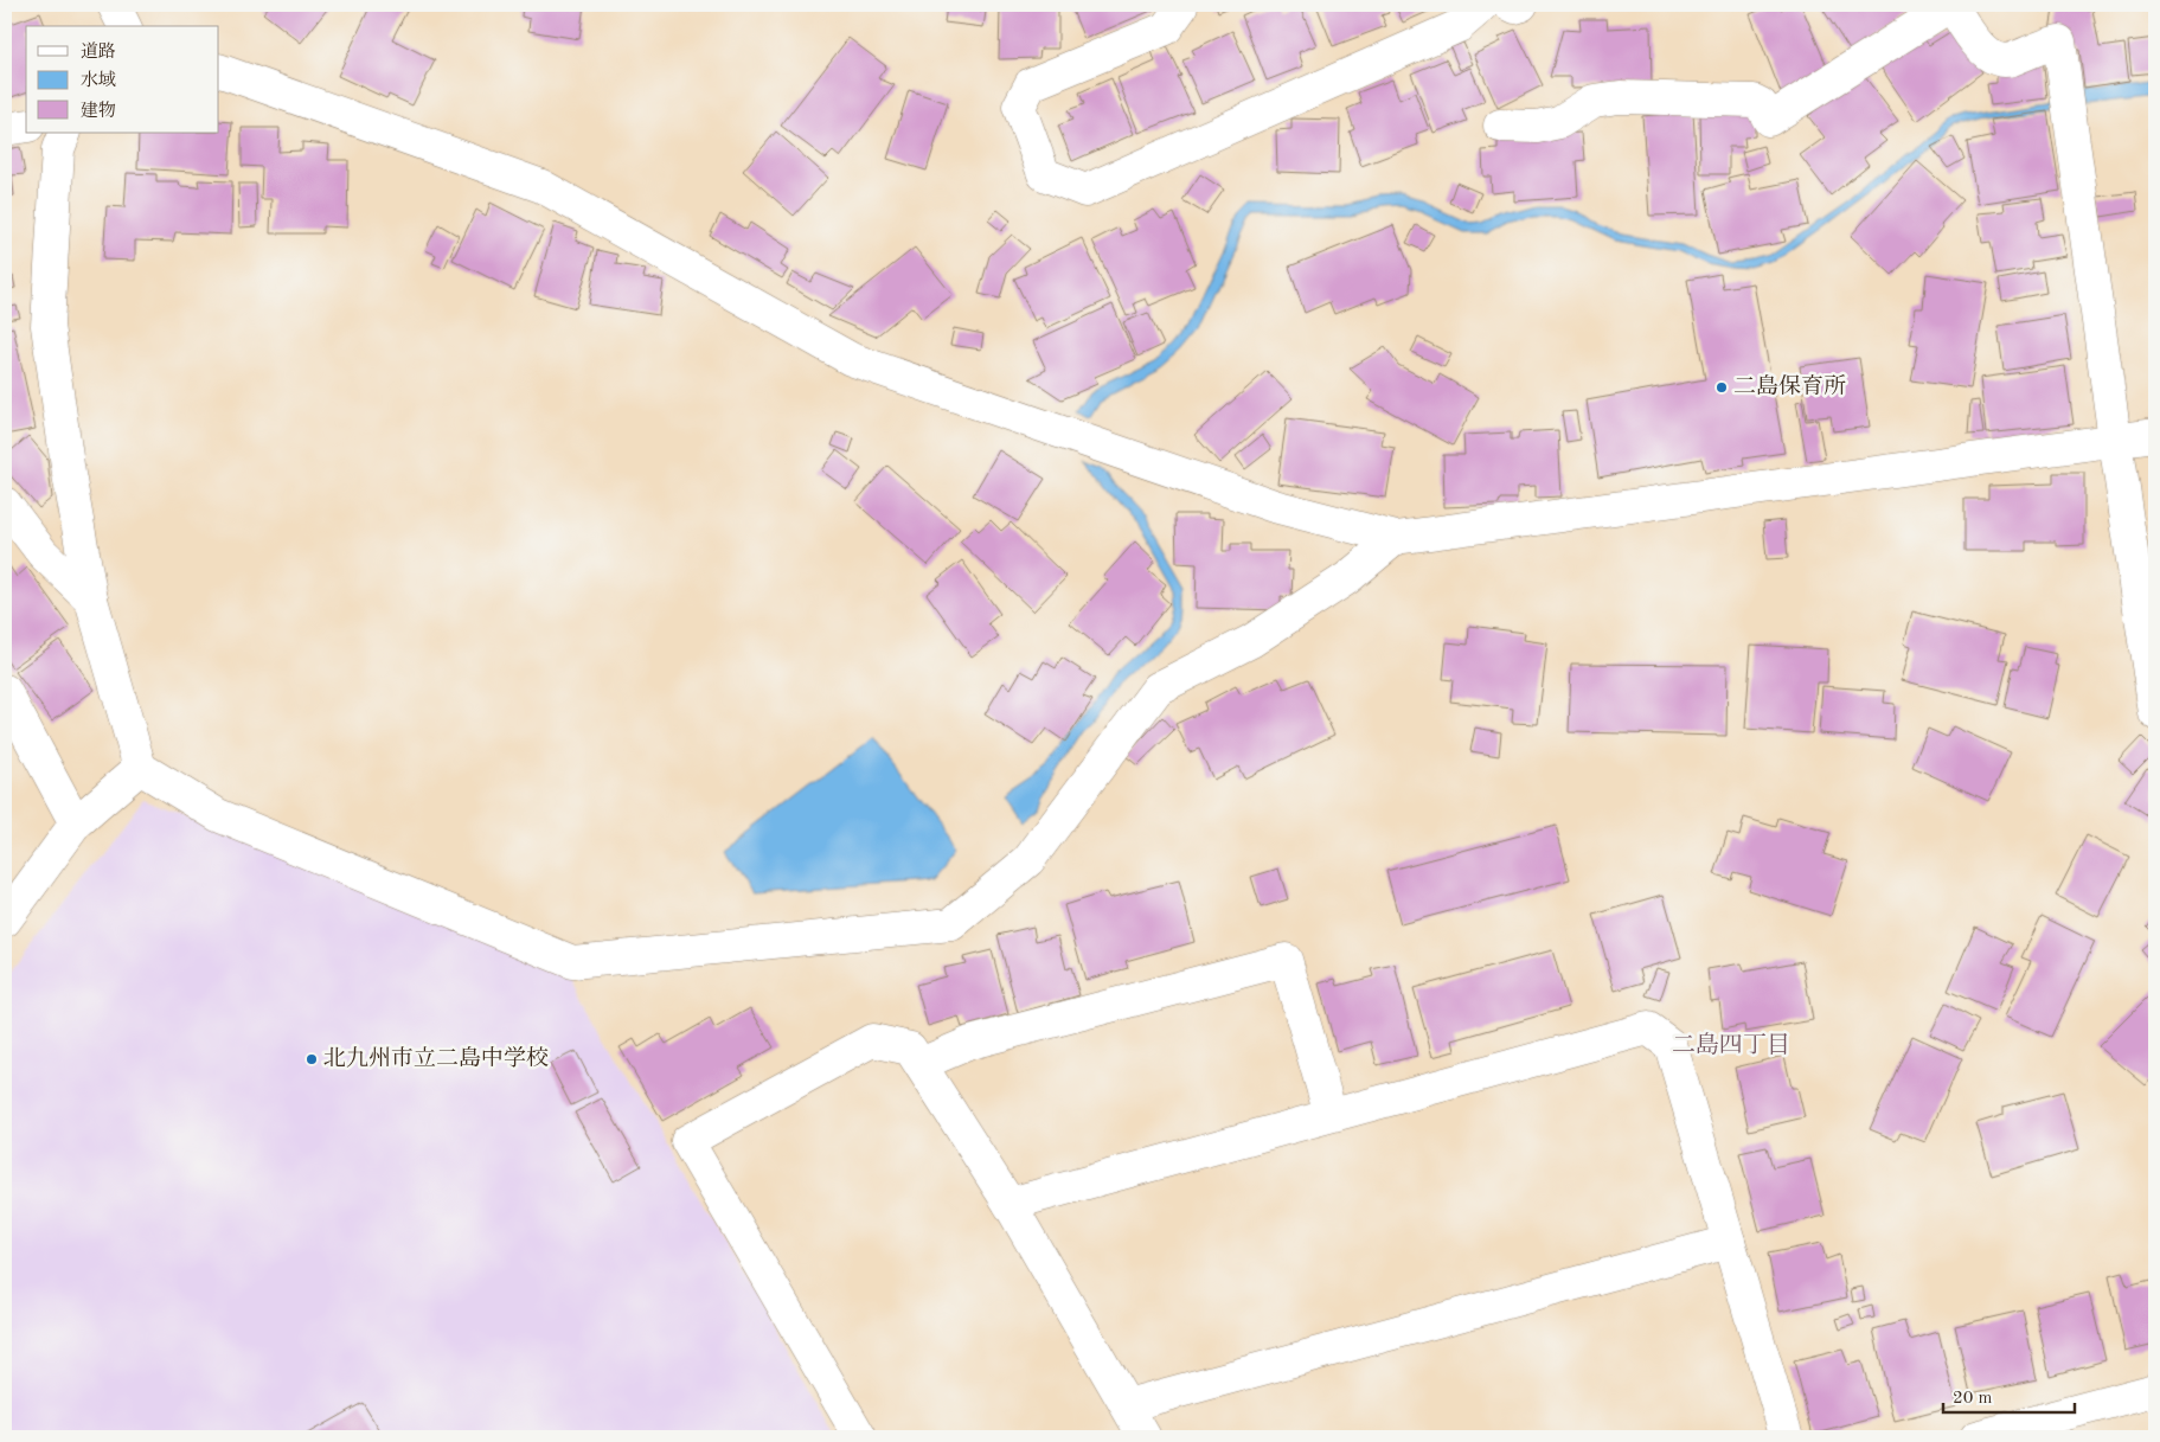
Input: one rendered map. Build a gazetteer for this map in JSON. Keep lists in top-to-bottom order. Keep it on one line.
{"districts":["二島四丁目"],"places":["二島保育所","北九州市立二島中学校"],"legend":["道路","水域","建物"],"scale_bar":"20 m"}
